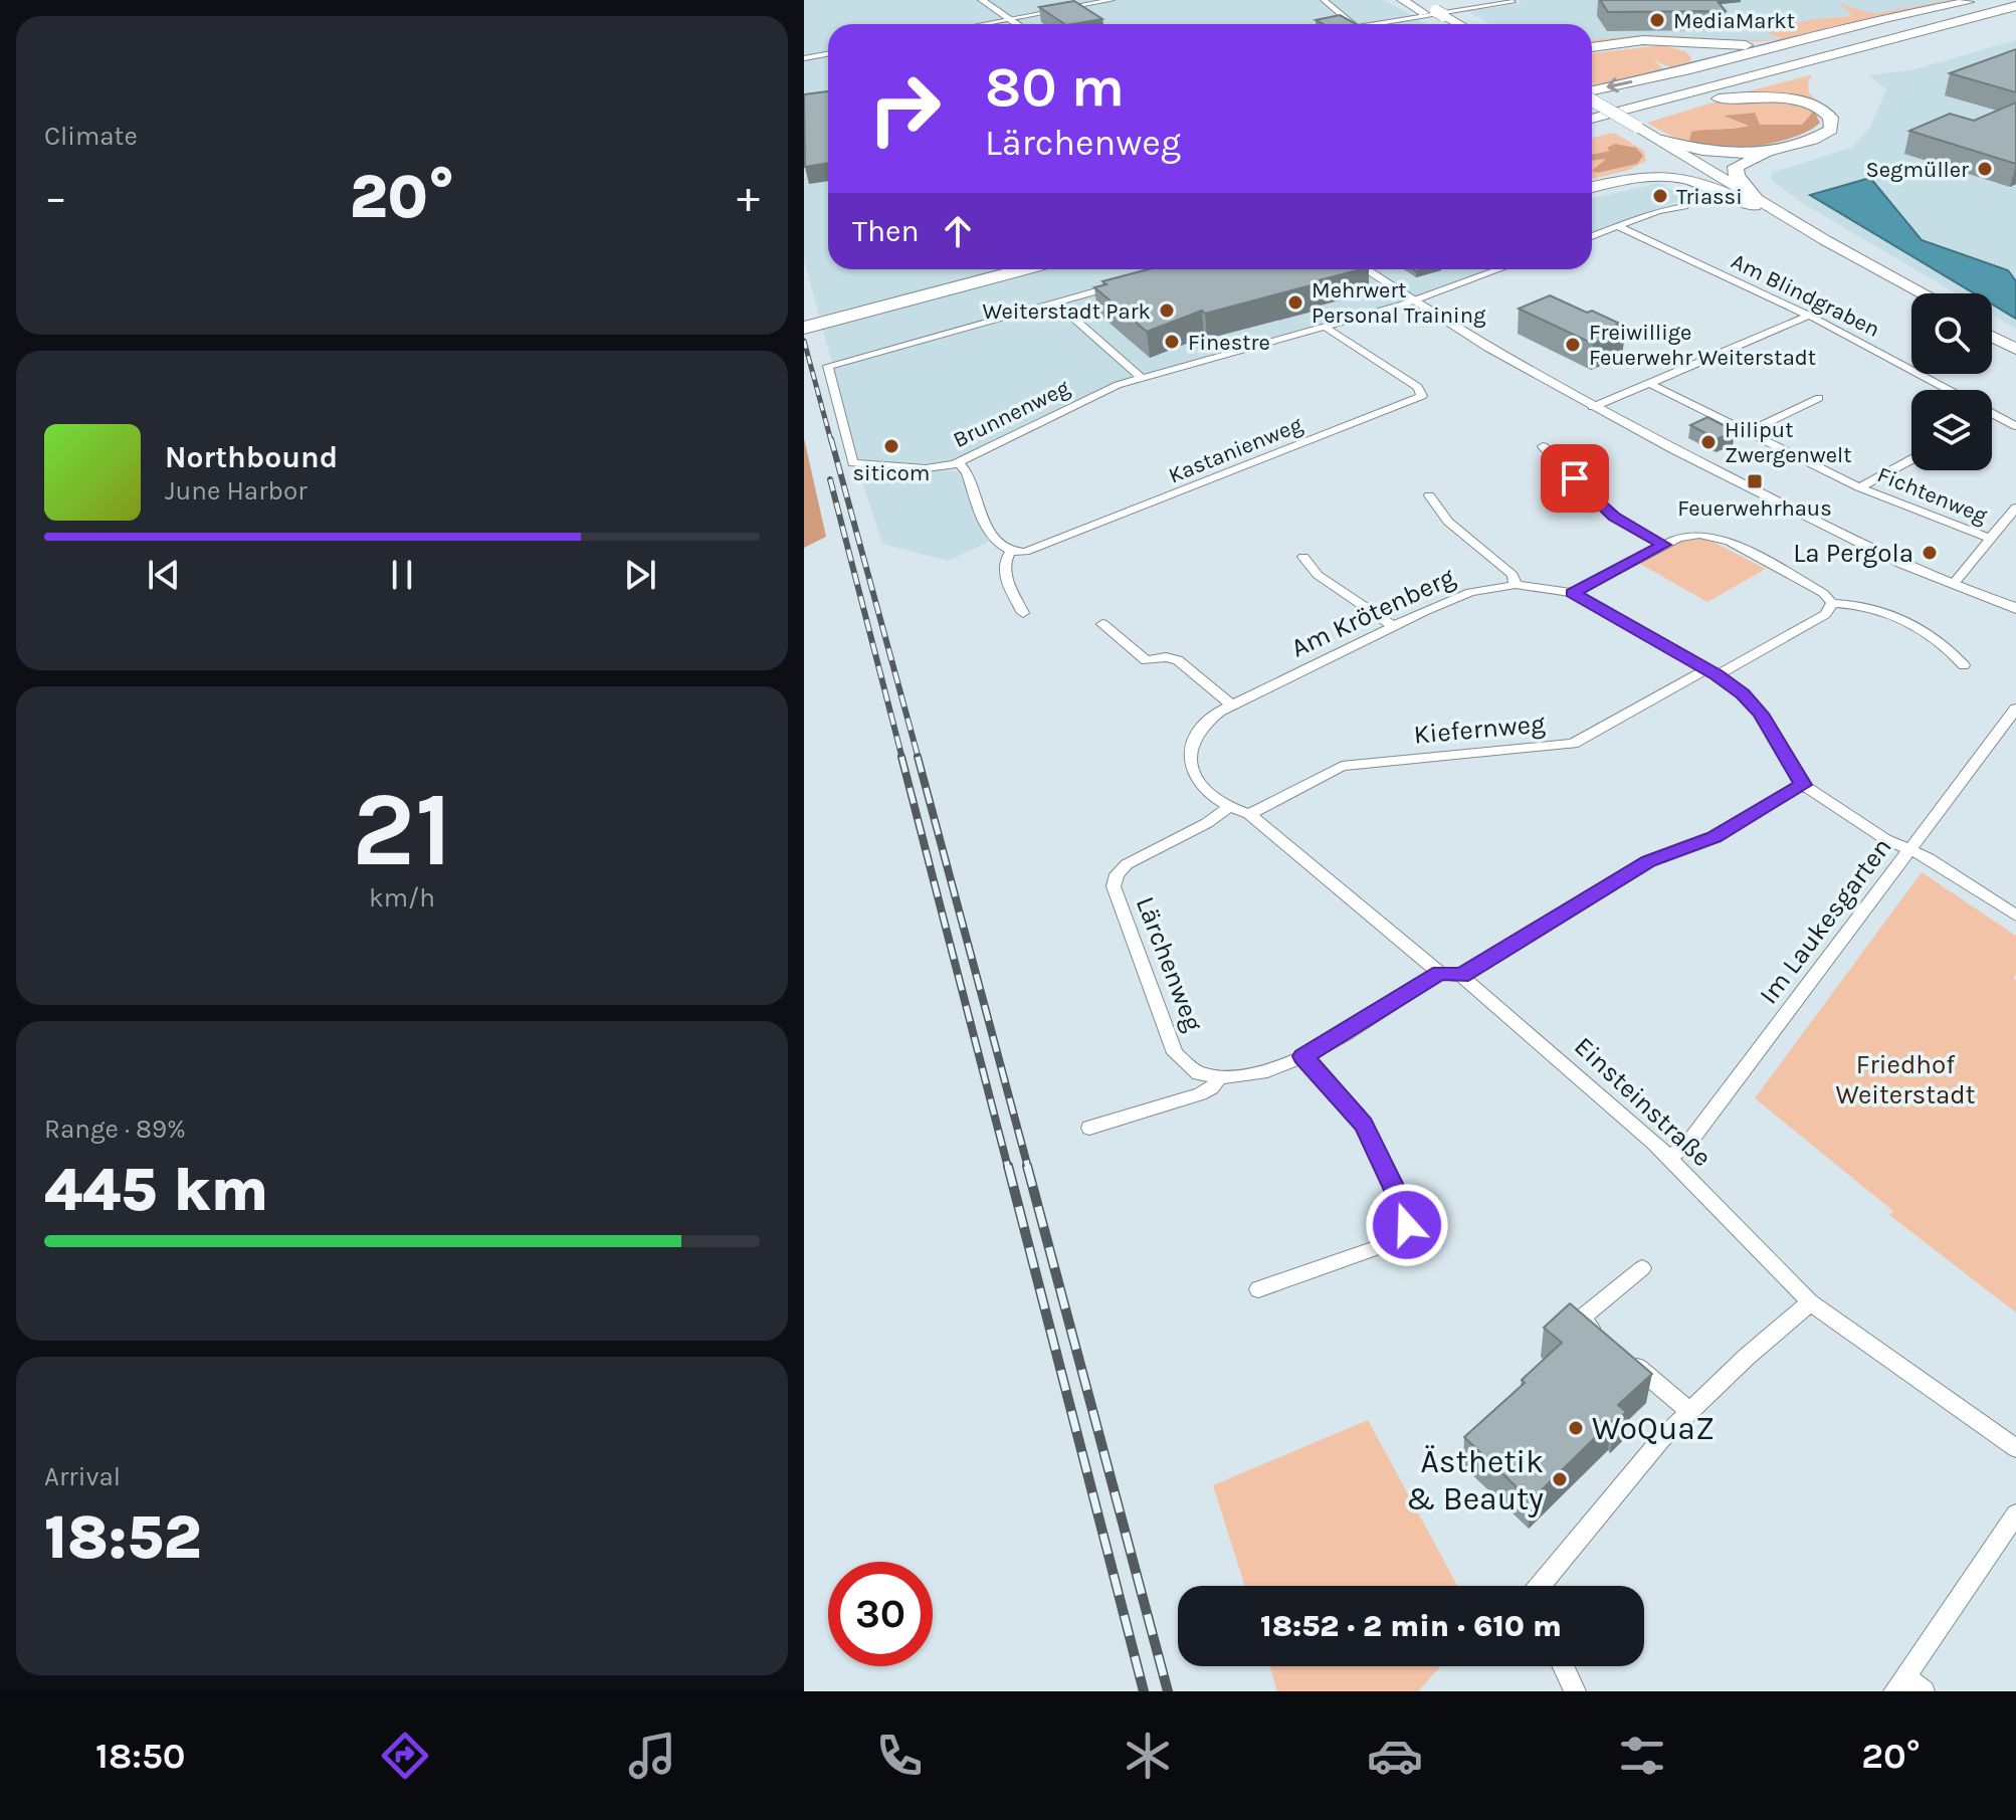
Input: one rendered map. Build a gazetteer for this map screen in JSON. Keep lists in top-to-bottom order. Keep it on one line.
{"streets":{"street":["Am Blindgraben","Brunnenweg","Kastanienweg","Fichtenweg","Am Krötenberg","Kiefernweg","Im Laukesgarten","Lärchenweg","Einsteinstraße"]},"crossings":[["Brunnenweg","Kastanienweg"],["Am Krötenberg","Lärchenweg"],["Im Laukesgarten","Einsteinstraße"]],"parks":["Friedhof Weiterstadt"],"places":{"other":["MediaMarkt","Segmüller","Triassi","Mehrwert Personal Training","Weiterstadt Park","Finestre","Freiwillige Feuerwehr Weiterstadt","Hiliput Zwergenwelt","siticom","La Pergola","WoQuaZ","Ästhetik & Beauty"],"transit":["Feuerwehrhaus"]},"page":{"tile":["Climate",["21","km/h"],["Range · 89%","445 km"],["Arrival","18:52"]],"turn":["80 m","Lärchenweg"],"heat":["−","20°","+"],"then":"Then","song":["Northbound","June Harbor"],"limit":"30","trip":"18:52 · 2 min · 610 m","tabs":["18:50","20°"]}}
